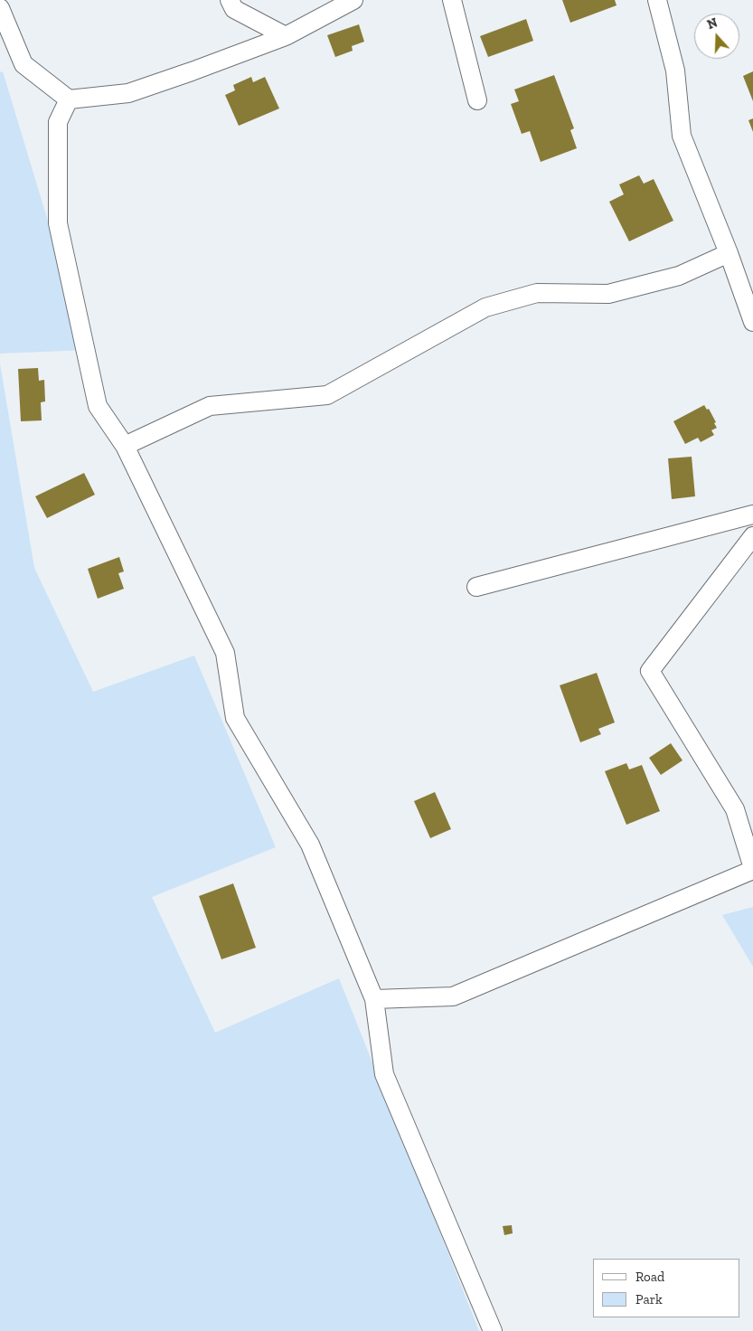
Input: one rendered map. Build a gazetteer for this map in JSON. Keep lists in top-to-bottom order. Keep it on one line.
{"legend":["Road","Park"],"north":"top"}
